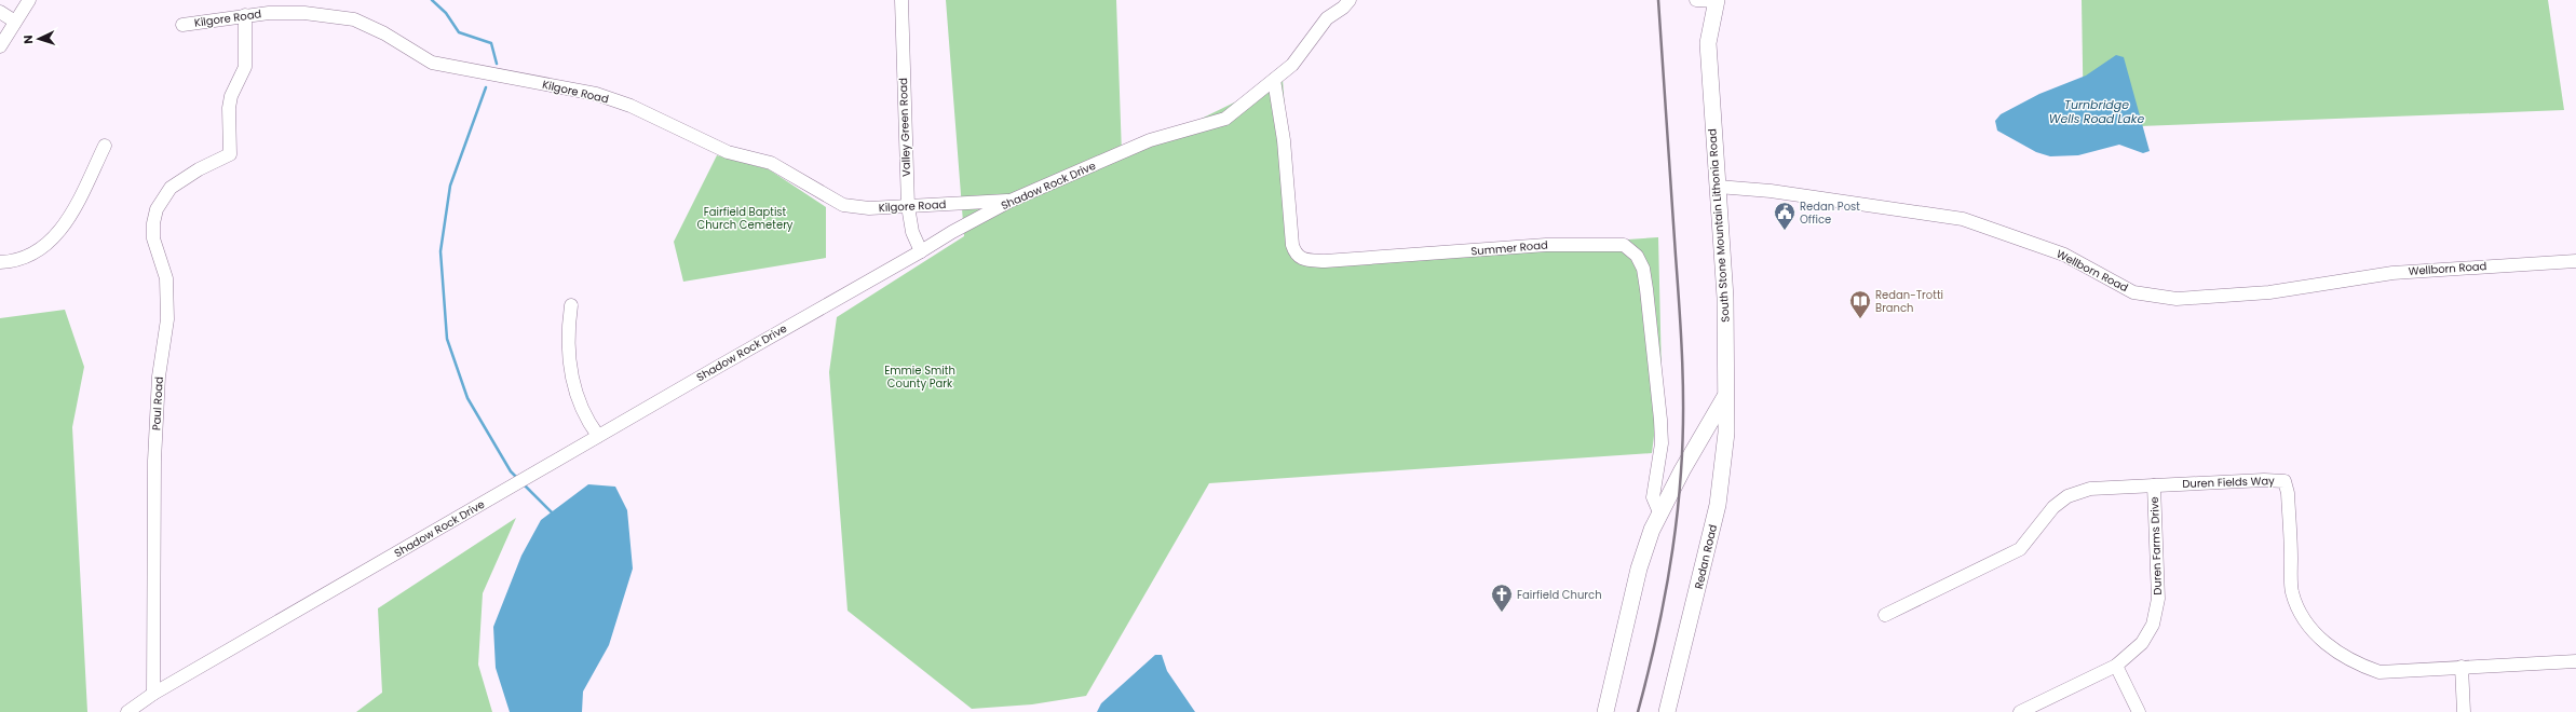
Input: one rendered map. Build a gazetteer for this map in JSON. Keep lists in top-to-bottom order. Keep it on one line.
{"streets":{"main road":["South Stone Mountain Lithonia Road","Redan Road"],"street":["Kilgore Road","Valley Green Road","Shadow Rock Drive","Summer Road","Wellborn Road","Paul Road","Duren Fields Way","Duren Farms Drive"]},"crossings":[["Kilgore Road","Valley Green Road"],["Kilgore Road","Shadow Rock Drive"],["Kilgore Road","Paul Road"],["Valley Green Road","Shadow Rock Drive"],["Shadow Rock Drive","Summer Road"],["Shadow Rock Drive","Paul Road"],["South Stone Mountain Lithonia Road","Summer Road"],["South Stone Mountain Lithonia Road","Wellborn Road"],["South Stone Mountain Lithonia Road","Redan Road"],["Duren Fields Way","Duren Farms Drive"]],"water":["Turnbridge Wells Road Lake"],"parks":["Fairfield Baptist Church Cemetery","Emmie Smith County Park"],"places":{"public building":["Redan Post Office"],"library":["Redan-Trotti Branch"],"church":["Fairfield Church"]},"north":"left"}
